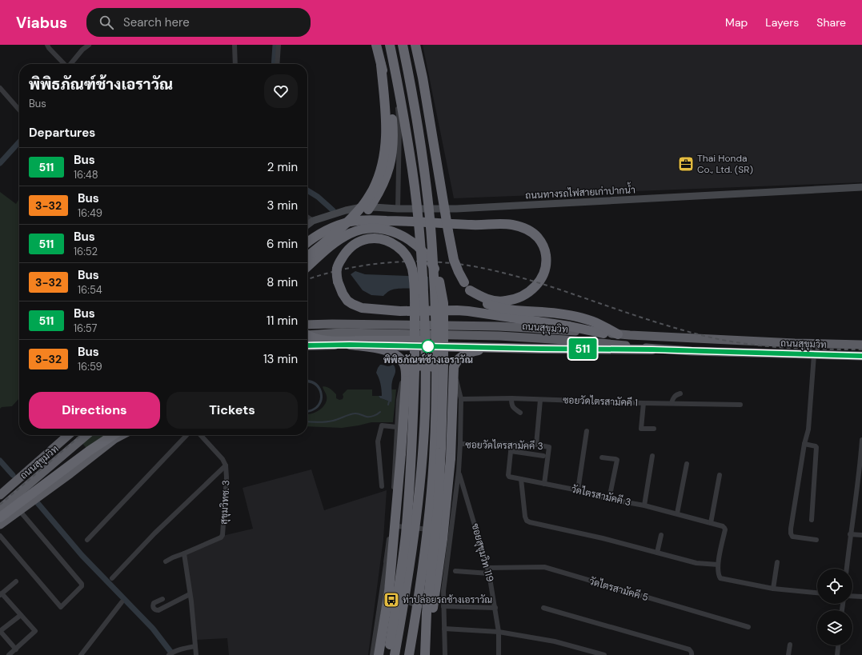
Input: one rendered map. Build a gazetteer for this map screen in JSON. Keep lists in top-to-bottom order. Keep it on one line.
{"streets":{"highway":["ถนนสุขุมวิท"],"main road":["ถนนทางรถไฟสายเก่าปากน้ำ"],"street":["ซอยวัดไตรสามัคคี 1","ซอยวัดไตรสามัคคี 3","วัดไตรสามัคคี 3","สุขุมวิทซ. 3","ซอยสุขุมวิท 119","วัดไตรสามัคคี 5"]},"crossings":[["ซอยวัดไตรสามัคคี 3","วัดไตรสามัคคี 3"],["ซอยสุขุมวิท 119","วัดไตรสามัคคี 5"]],"places":{"office":["Thai Honda Co., Ltd. (SR)"],"other":["พิพิธภัณฑ์ช้างเอราวัณ"],"bus stop":["ท่าปล่อยรถช้างเอราวัณ"]},"lines":["bus line 511"],"page":{"header":"Viabus","search":"Search here","nav":["Map","Layers","Share"],"on_map":"511","heading":[["พิพิธภัณฑ์ช้างเอราวัณ","Bus"],"Departures"],"list":[{"mark":"511","name":"Bus","note":"16:48","value":"2 min"},{"mark":"3-32","name":"Bus","note":"16:49","value":"3 min"},{"mark":"511","name":"Bus","note":"16:52","value":"6 min"},{"mark":"3-32","name":"Bus","note":"16:54","value":"8 min"},{"mark":"511","name":"Bus","note":"16:57","value":"11 min"},{"mark":"3-32","name":"Bus","note":"16:59","value":"13 min"}],"buttons":["Directions","Tickets"]}}
